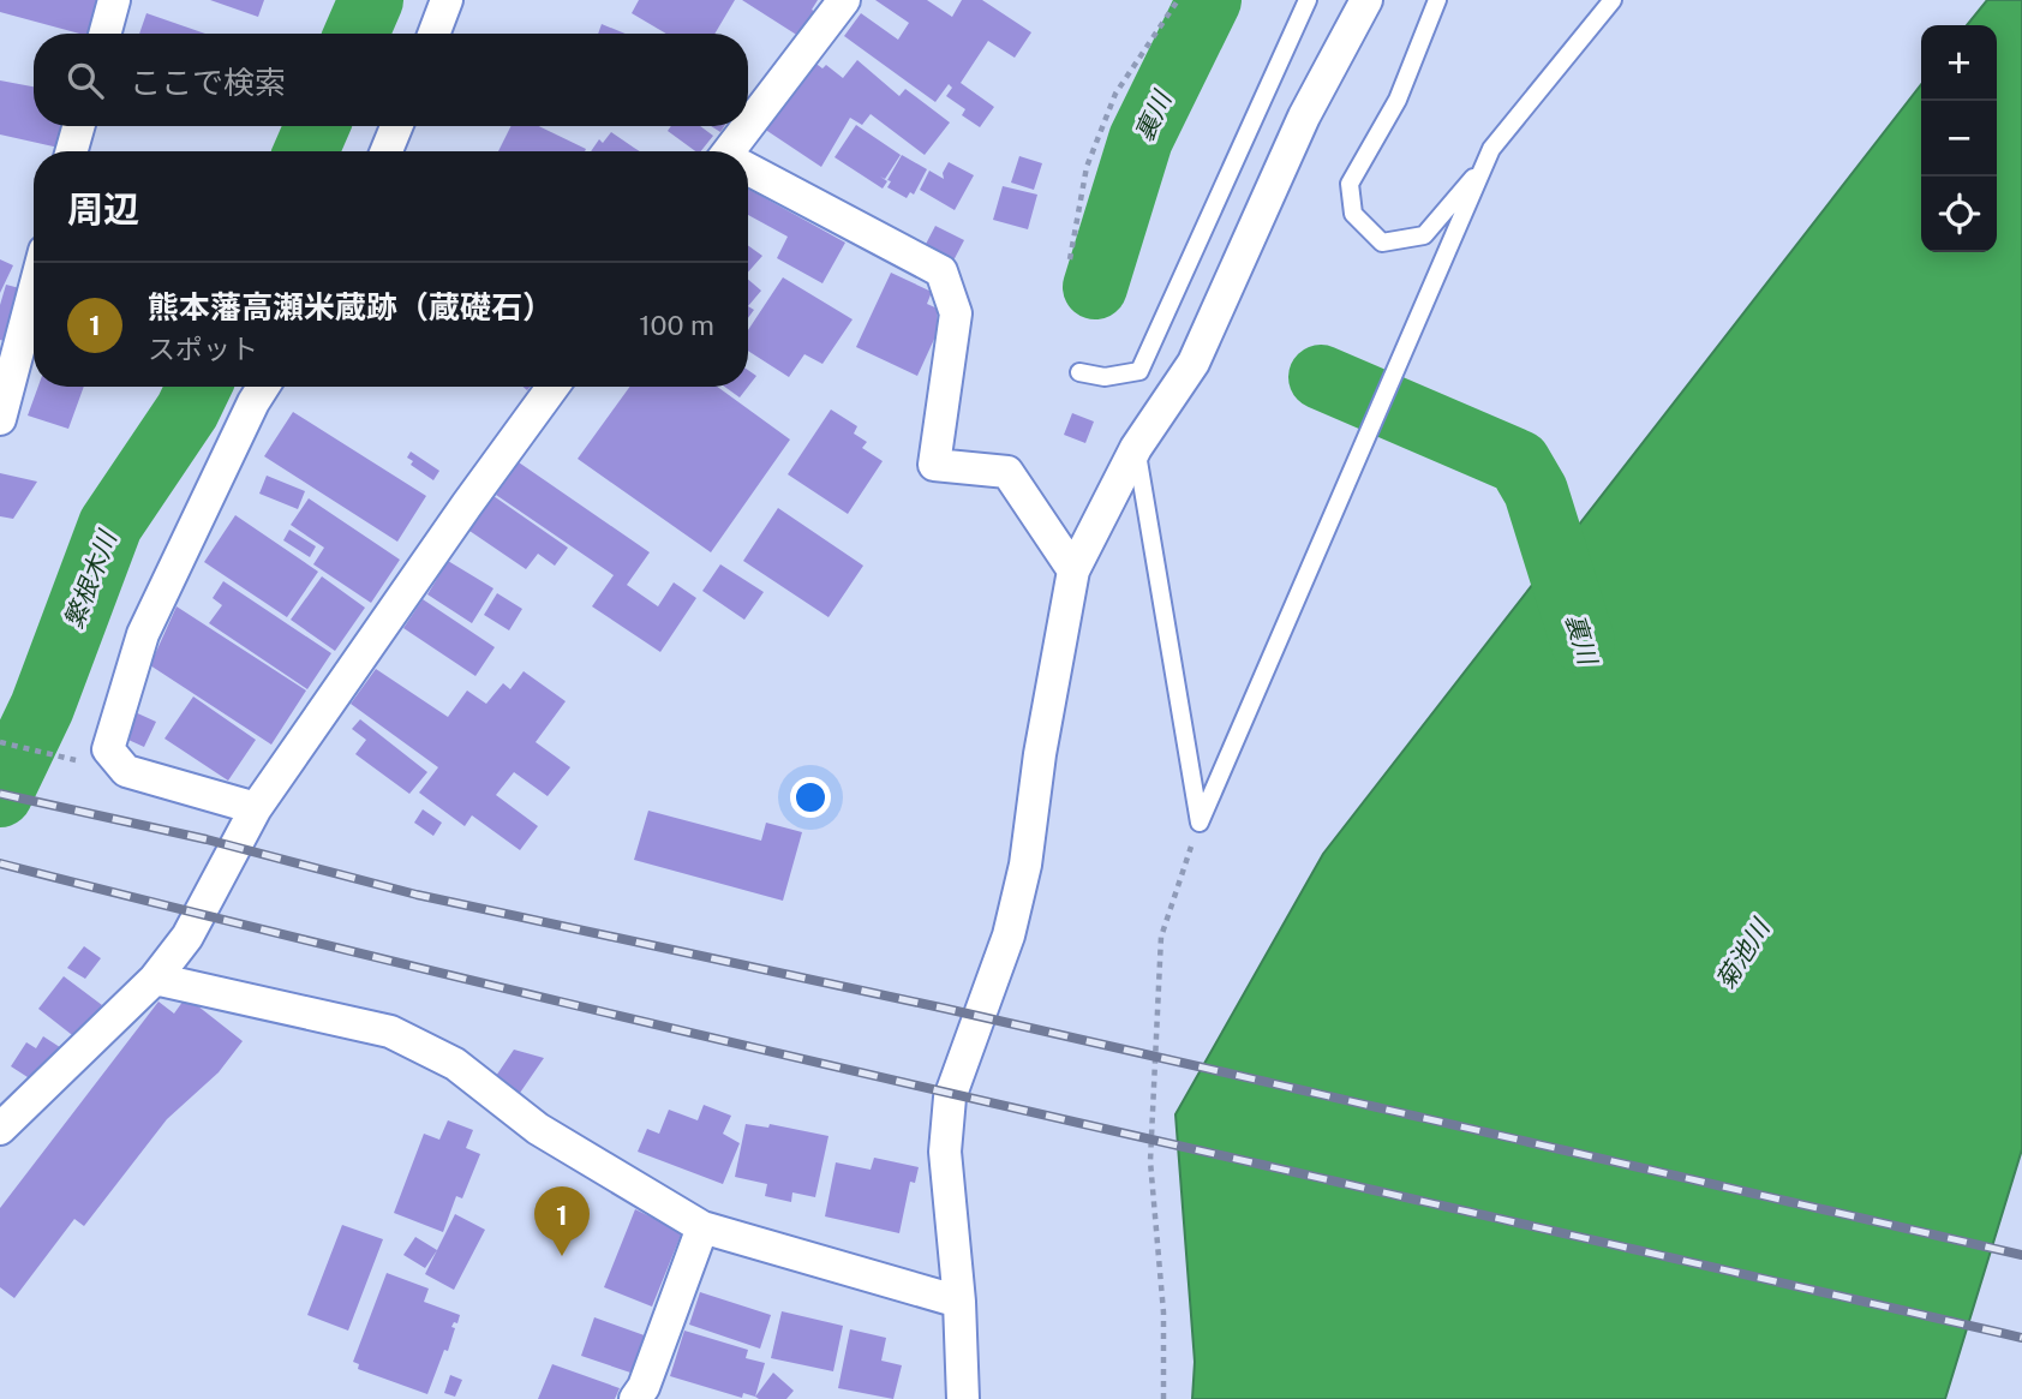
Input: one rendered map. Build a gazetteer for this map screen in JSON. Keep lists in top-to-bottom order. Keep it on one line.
{"water":["裏川","繁根木川","菊池川"],"page":{"map_buttons":["+","−"],"search":"ここで検索","heading":"周辺","list":[{"mark":"1","name":"熊本藩高瀬米蔵跡（蔵礎石）","note":"スポット","value":"100 m"}],"pins":"1"}}
